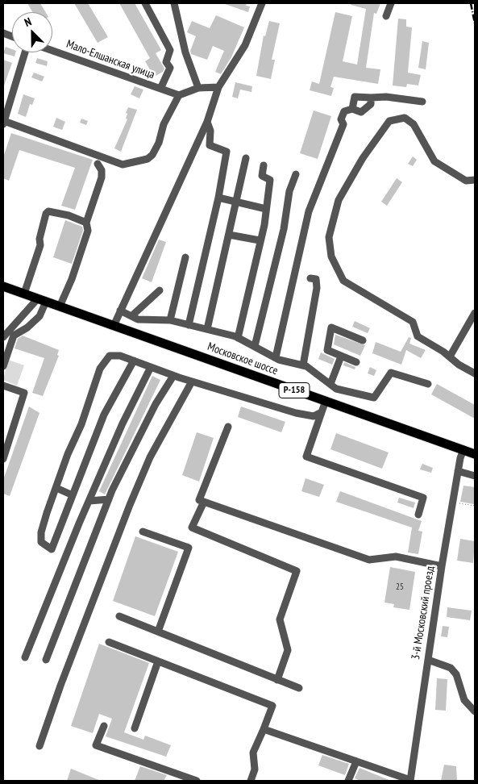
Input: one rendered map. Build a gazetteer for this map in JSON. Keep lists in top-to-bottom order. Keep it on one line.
{"streets":{"main road":["Московское шоссе","Р-158"],"street":["Мало-Елшанская улица","3-й Московский проезд"]},"crossings":[["Московское шоссе","3-й Московский проезд"]],"house_numbers":["25"],"north":"top left"}
